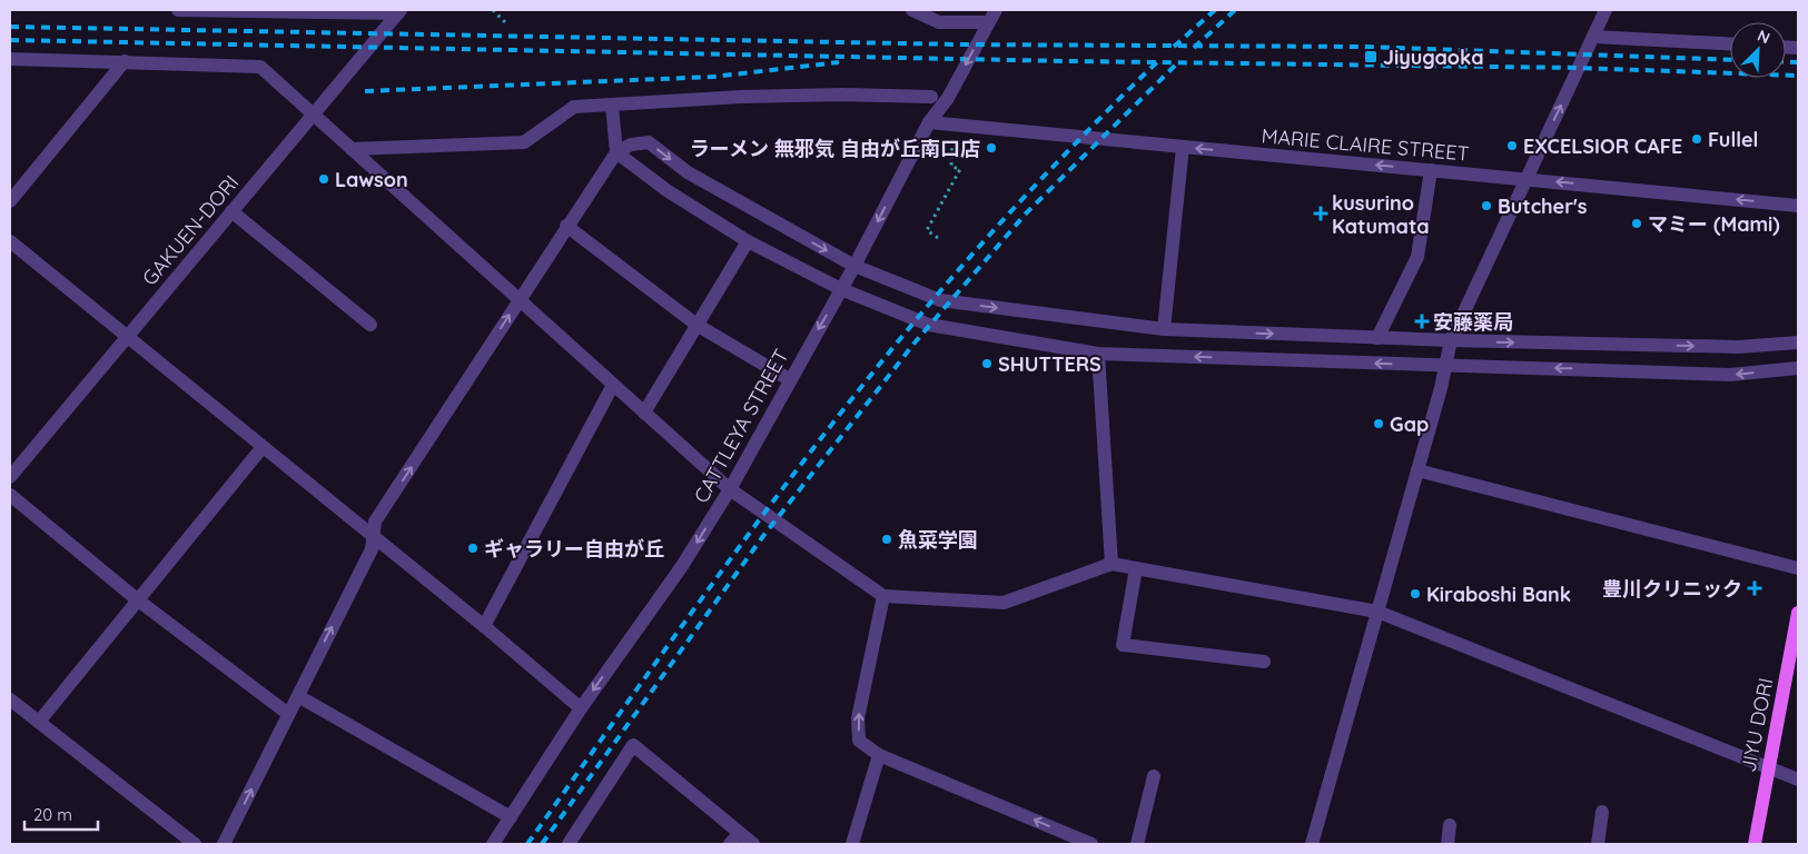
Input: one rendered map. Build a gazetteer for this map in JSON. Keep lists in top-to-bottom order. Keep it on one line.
{"streets":{"main road":["JIYU DORI"],"street":["MARIE CLAIRE STREET","GAKUEN-DORI","CATTLEYA STREET"]},"crossings":[["MARIE CLAIRE STREET","CATTLEYA STREET"]],"one_way":["MARIE CLAIRE STREET","CATTLEYA STREET"],"places":{"transit":["Jiyugaoka"],"other":["Fullel","EXCELSIOR CAFE","ラーメン 無邪気 自由が丘南口店","Lawson","Butcher's","マミー (Mami)","SHUTTERS","Gap","魚菜学園","ギャラリー自由が丘","Kiraboshi Bank"],"health":["kusurino Katumata","安藤薬局","豊川クリニック"]},"scale_bar":"20 m","north":"top right"}
